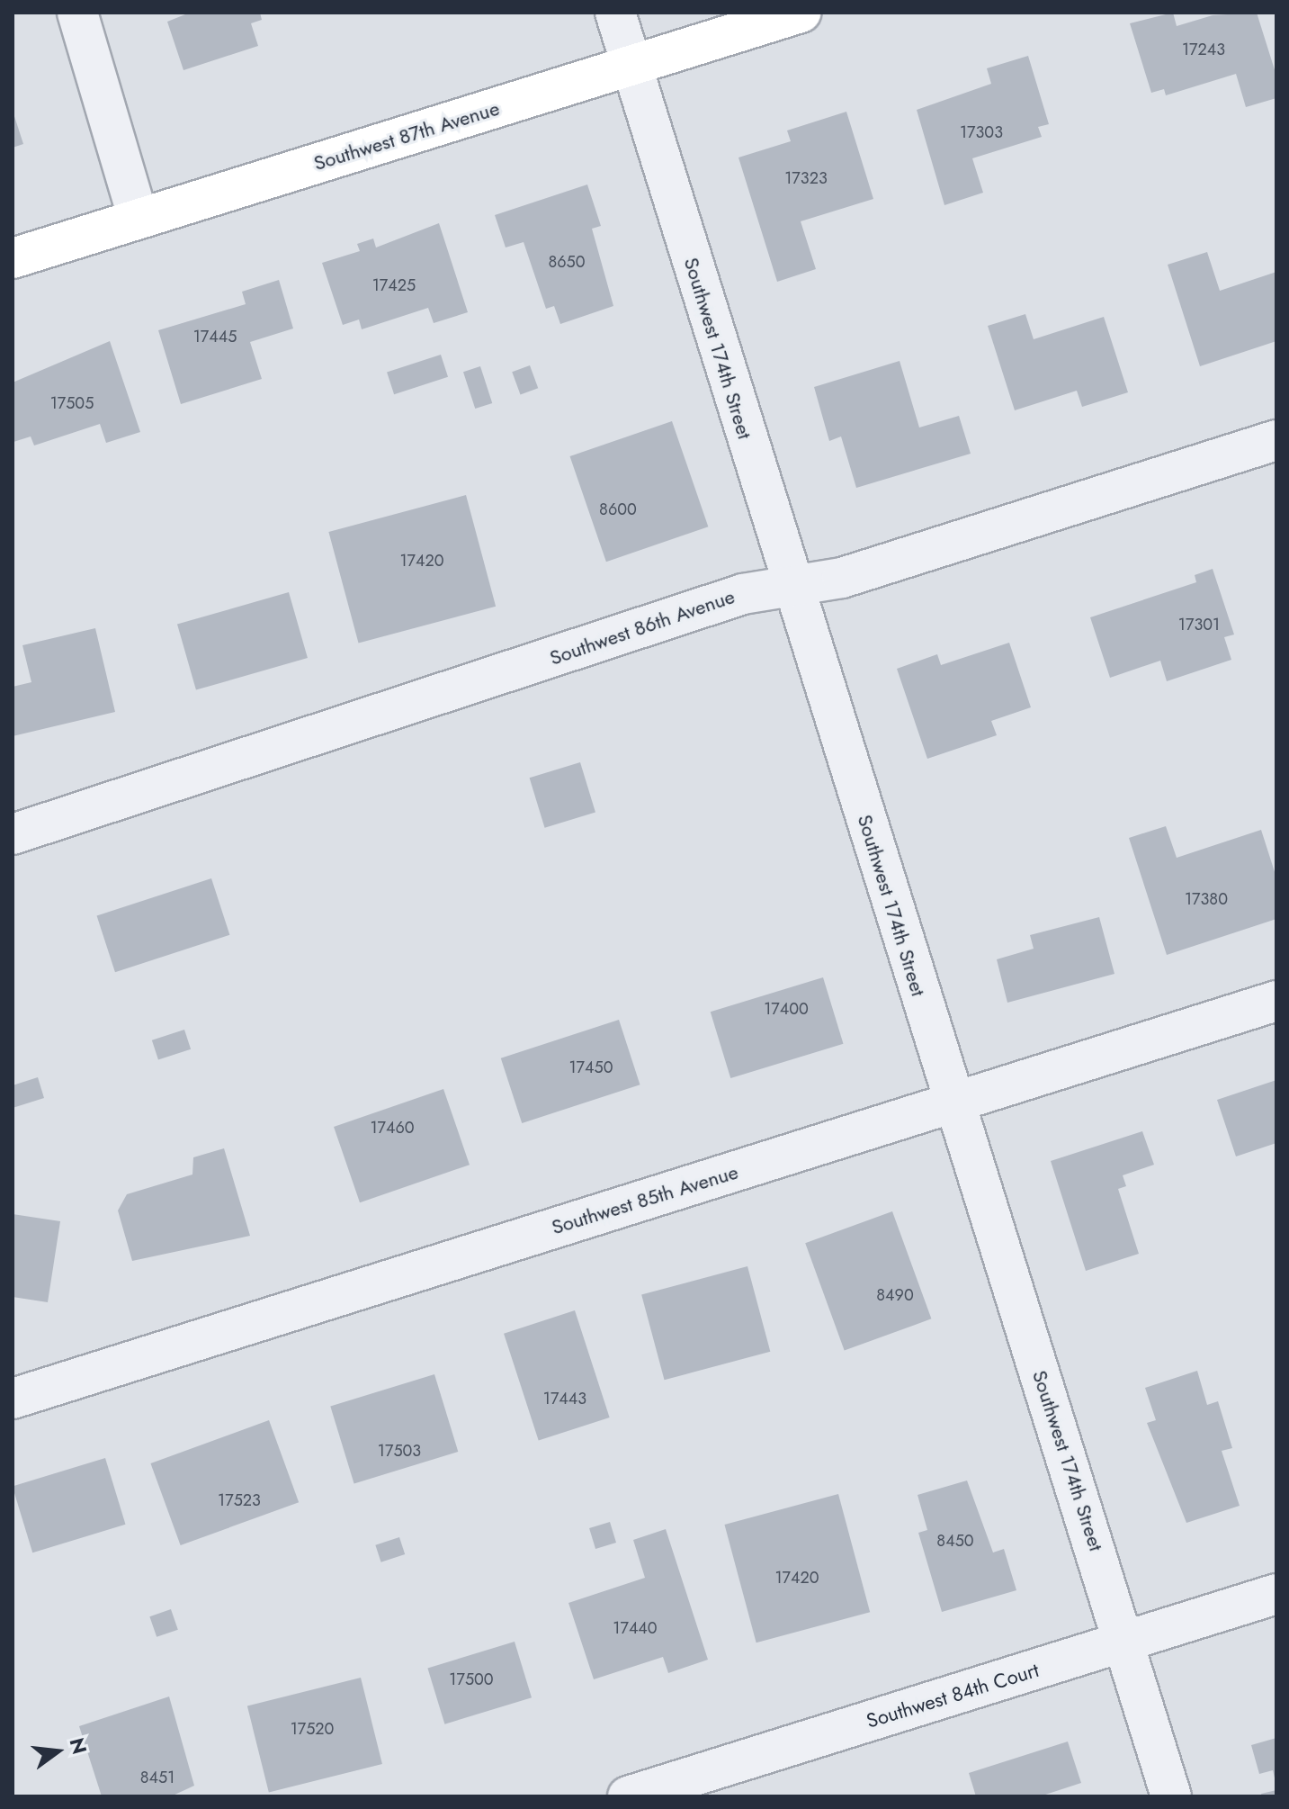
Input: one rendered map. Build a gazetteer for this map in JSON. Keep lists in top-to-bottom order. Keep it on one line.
{"streets":{"street":["Southwest 87th Avenue","Southwest 174th Street","Southwest 86th Avenue","Southwest 85th Avenue","Southwest 84th Court"]},"crossings":[["Southwest 87th Avenue","Southwest 174th Street"],["Southwest 174th Street","Southwest 86th Avenue"],["Southwest 174th Street","Southwest 85th Avenue"],["Southwest 174th Street","Southwest 84th Court"]],"house_numbers":["17243","17303","17323","8650","17425","17445","17505","8600","17420","17301","17380","17400","17450","17460","8490","17443","17503","17523","8450","17420","17440","17500","17520","8451"],"north":"right"}
